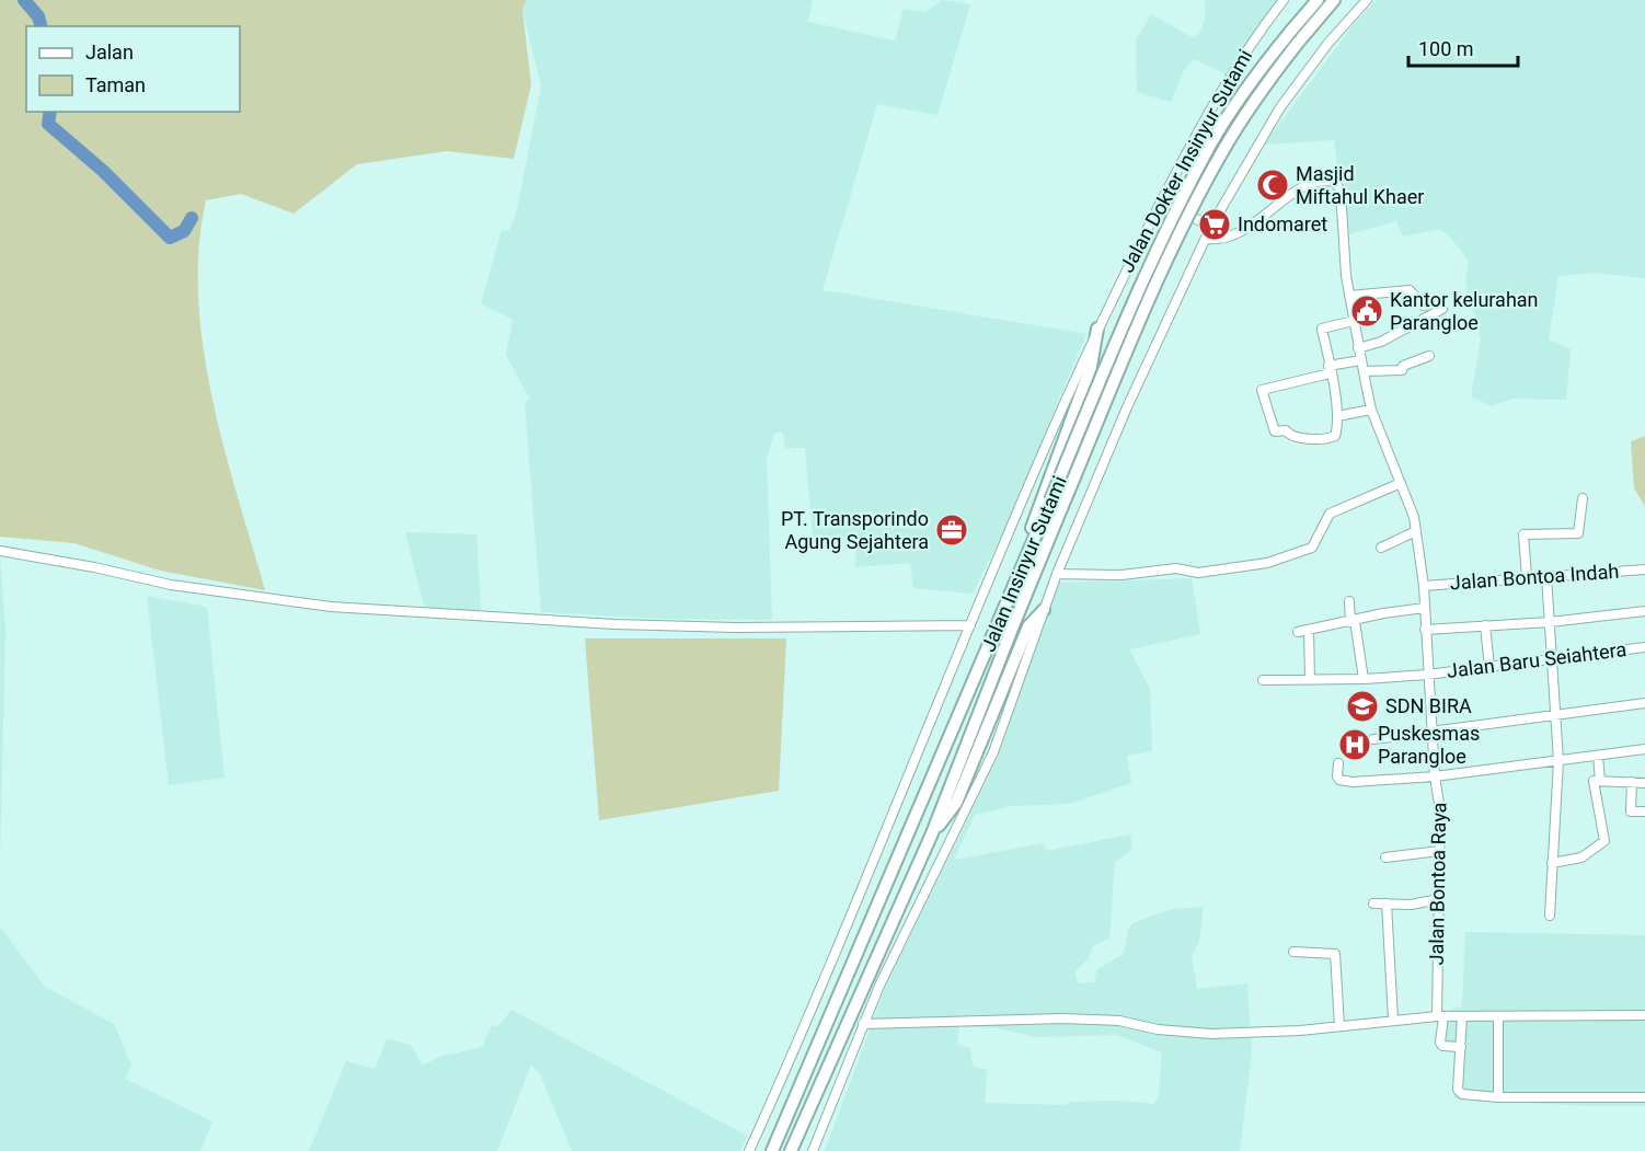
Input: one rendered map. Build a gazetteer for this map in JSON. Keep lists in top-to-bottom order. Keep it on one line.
{"streets":{"highway":["Jalan Insinyur Sutami"],"street":["Jalan Dokter Insinyur Sutami","Jalan Bontoa Indah","Jalan Baru Seiahtera","Jalan Bontoa Raya"]},"crossings":[["Jalan Bontoa Indah","Jalan Bontoa Raya"],["Jalan Baru Seiahtera","Jalan Bontoa Raya"]],"places":{"mosque":["Masjid Miftahul Khaer"],"supermarket":["Indomaret"],"public building":["Kantor kelurahan Parangloe"],"office":["PT. Transporindo Agung Sejahtera"],"school or university":["SDN BIRA"],"hospital":["Puskesmas Parangloe"]},"legend":["Jalan","Taman"],"scale_bar":"100 m"}
